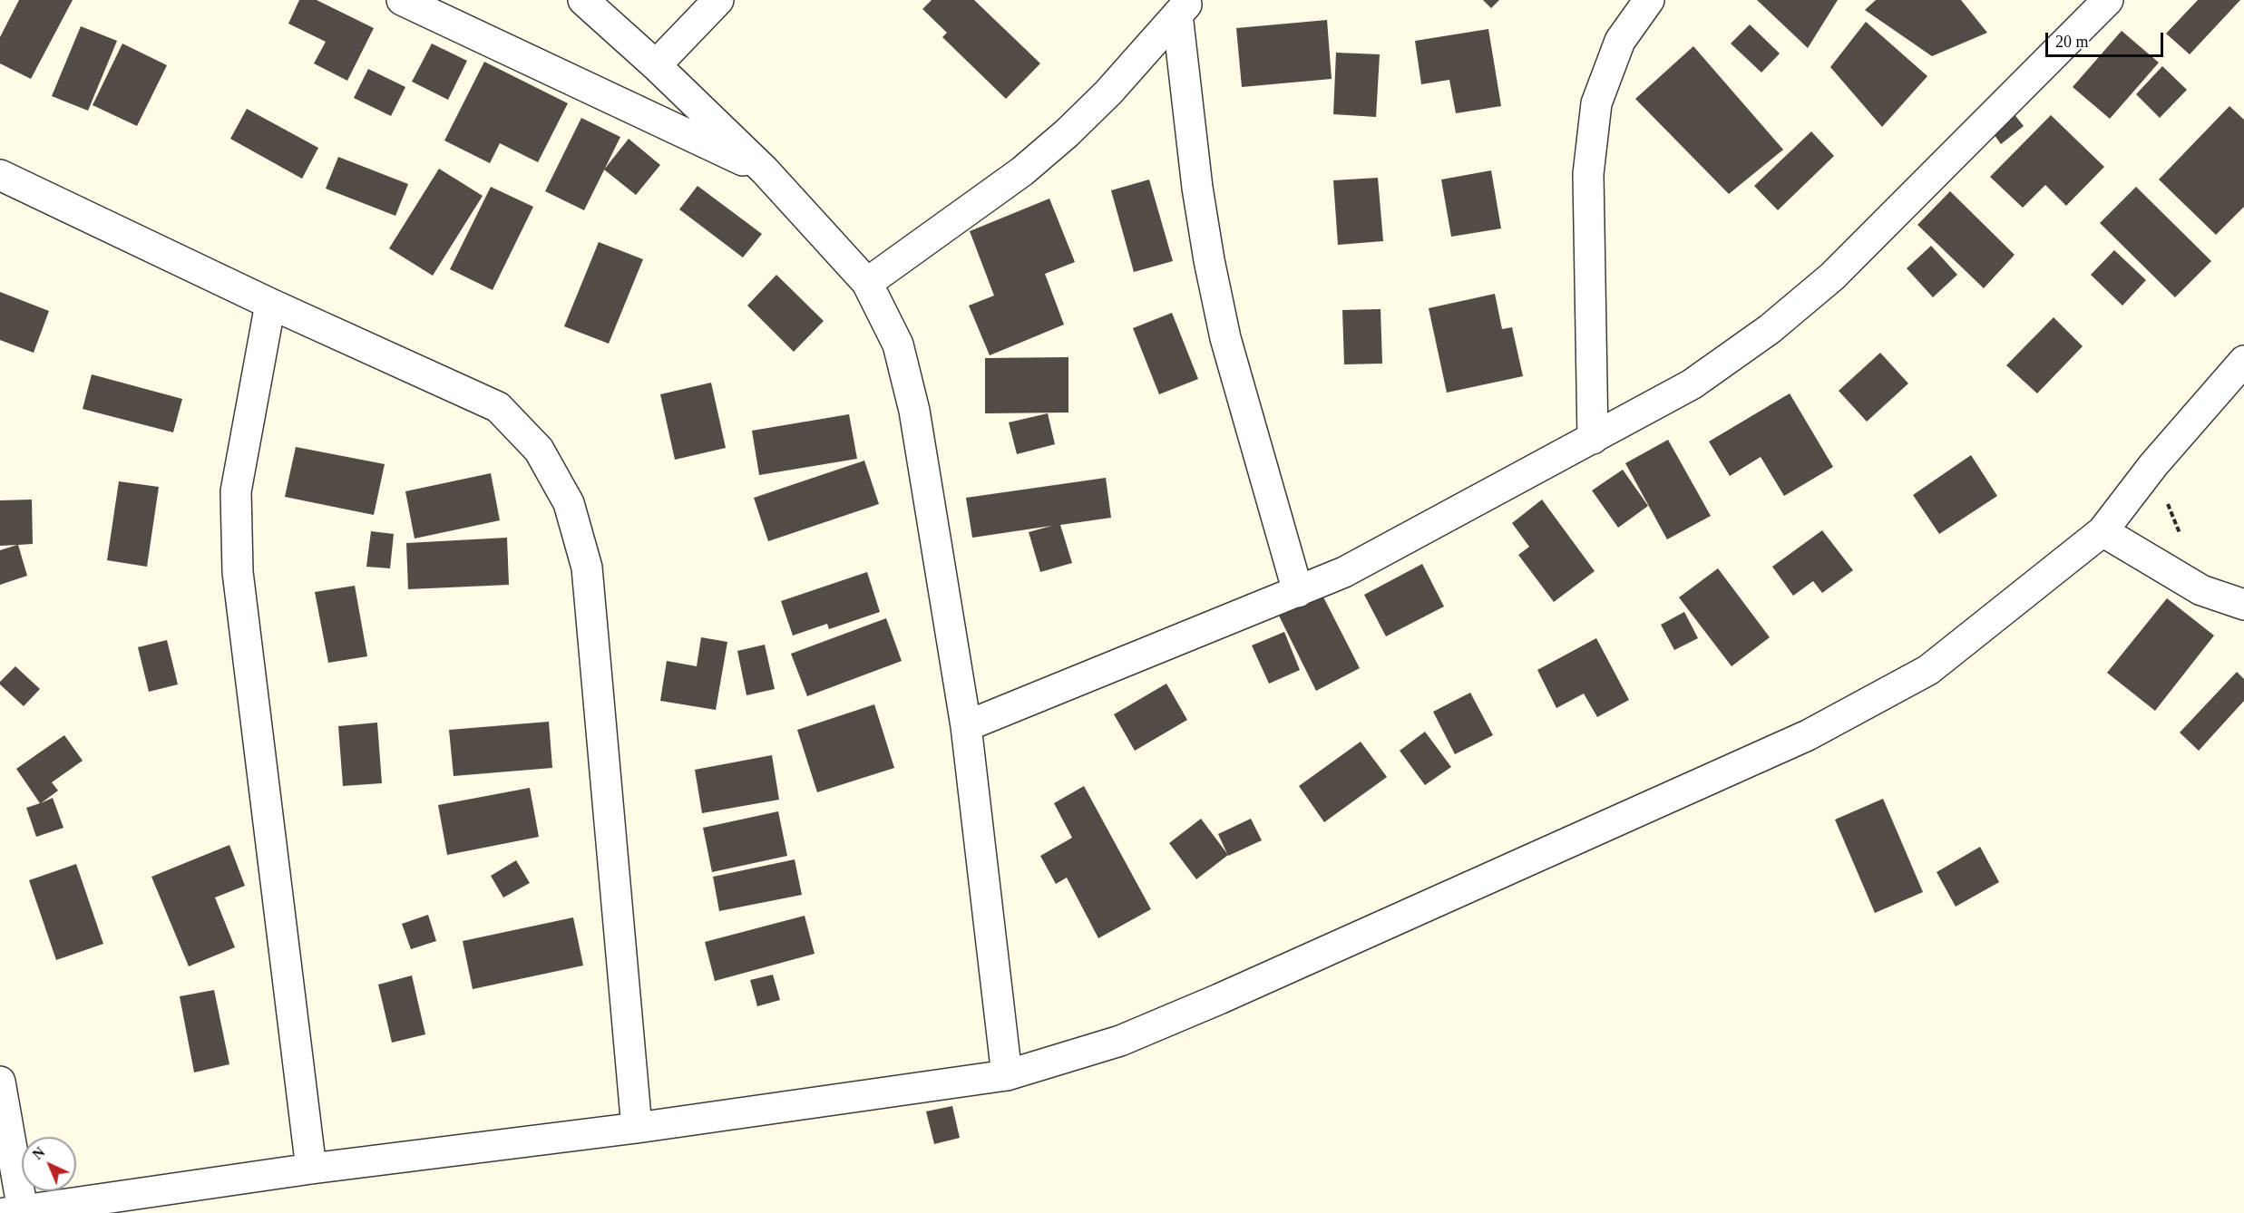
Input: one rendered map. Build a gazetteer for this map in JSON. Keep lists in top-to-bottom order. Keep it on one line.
{"scale_bar":"20 m","north":"top left"}
